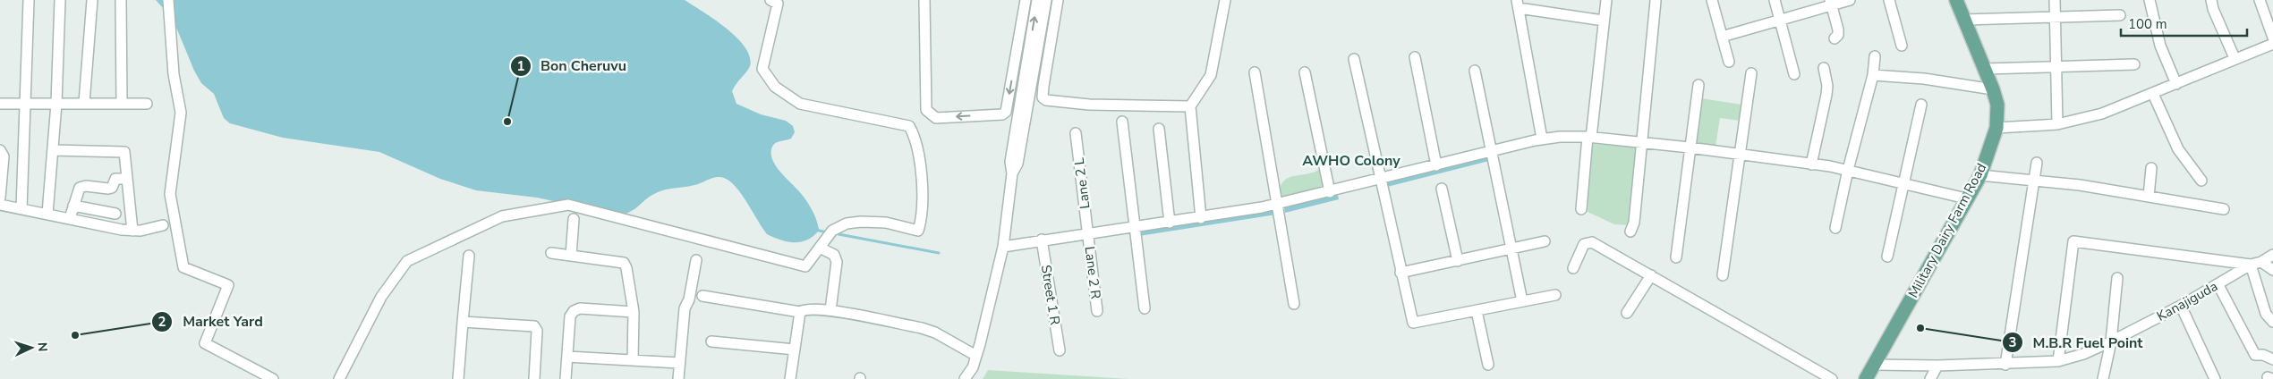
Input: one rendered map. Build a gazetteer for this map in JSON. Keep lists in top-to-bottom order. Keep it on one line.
{"streets":{"main road":["Military Dairy Farm Road"],"street":["Lane 2 L","Lane 2 R","Street 1 R","Kanajiguda"]},"crossings":[["Lane 2 L","Lane 2 R"],["Military Dairy Farm Road","Kanajiguda"]],"districts":["AWHO Colony"],"places":["Bon Cheruvu","M.B.R Fuel Point","Market Yard"],"scale_bar":"100 m","north":"right"}
